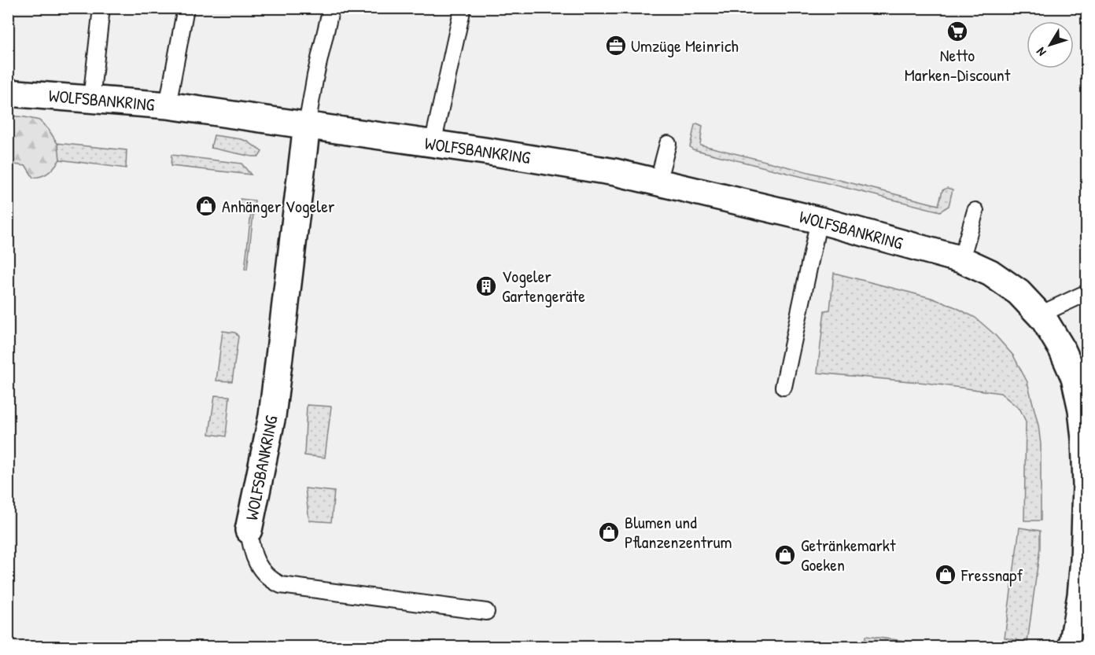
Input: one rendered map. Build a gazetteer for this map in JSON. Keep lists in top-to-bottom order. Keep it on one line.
{"streets":{"street":["WOLFSBANKRING"]},"places":{"supermarket":["Netto Marken-Discount"],"office":["Umzüge Meinrich"],"shop":["Anhänger Vogeler","Blumen und Pflanzenzentrum","Getränkemarkt Goeken","Fressnapf"],"building":["Vogeler Gartengeräte"]},"north":"bottom left"}
